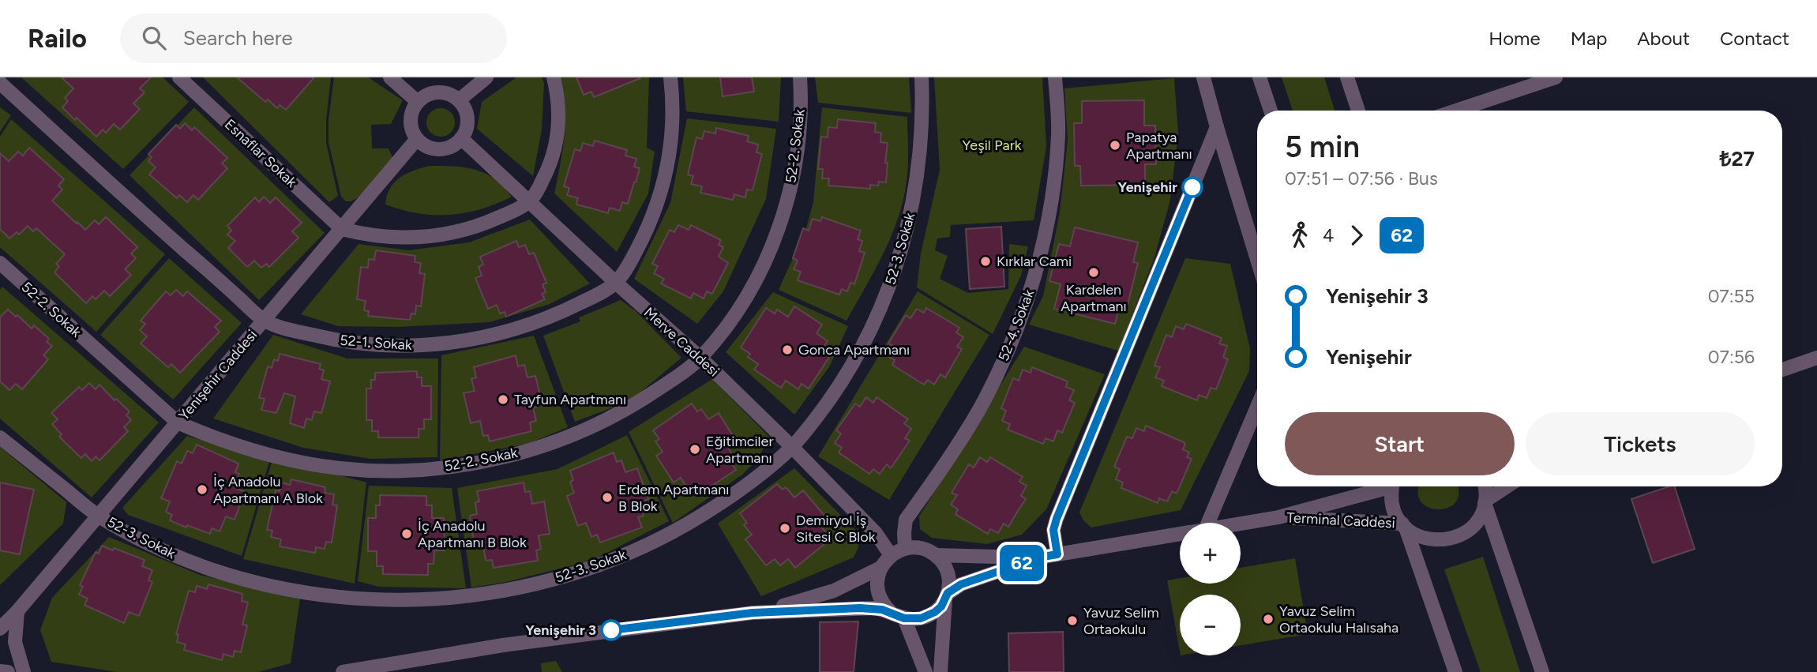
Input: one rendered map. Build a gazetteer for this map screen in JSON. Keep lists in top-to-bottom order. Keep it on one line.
{"streets":{"street":["52-2. Sokak","Esnaflar Sokak","52-3. Sokak","52-4. Sokak","Merve Caddesi","52-1. Sokak","Yenişehir Caddesi","Terminal Caddesi"]},"crossings":[["52-2. Sokak","Merve Caddesi"],["52-2. Sokak","Yenişehir Caddesi"],["Esnaflar Sokak","Yenişehir Caddesi"],["52-3. Sokak","Merve Caddesi"],["52-3. Sokak","Yenişehir Caddesi"],["52-4. Sokak","Merve Caddesi"],["52-4. Sokak","Terminal Caddesi"],["Merve Caddesi","52-1. Sokak"],["Merve Caddesi","Yenişehir Caddesi"],["Merve Caddesi","Terminal Caddesi"],["52-1. Sokak","Yenişehir Caddesi"]],"parks":["Yeşil Park"],"places":["Papatya Apartmanı","Yenişehir","Kırklar Cami","Kardelen Apartmanı","Gonca Apartmanı","Tayfun Apartmanı","Eğitimciler Apartmanı","İç Anadolu Apartmanı A Blok","Erdem Apartmanı B Blok","Demiryol İş Sitesi C Blok","İç Anadolu Apartmanı B Blok","Yavuz Selim Ortaokulu Halısaha","Yavuz Selim Ortaokulu","Yenişehir 3"],"lines":["bus line 62"],"page":{"header":"Railo","search":"Search here","nav":["Home","Map","About","Contact"],"on_map":"62","heading":["5 min","07:51 – 07:56 · Bus","₺27"],"legs":["4","62"],"list":[{"name":"Yenişehir 3","value":"07:55"},{"name":"Yenişehir","value":"07:56"}],"buttons":["Start","Tickets"],"map_buttons":["+","−"]}}
